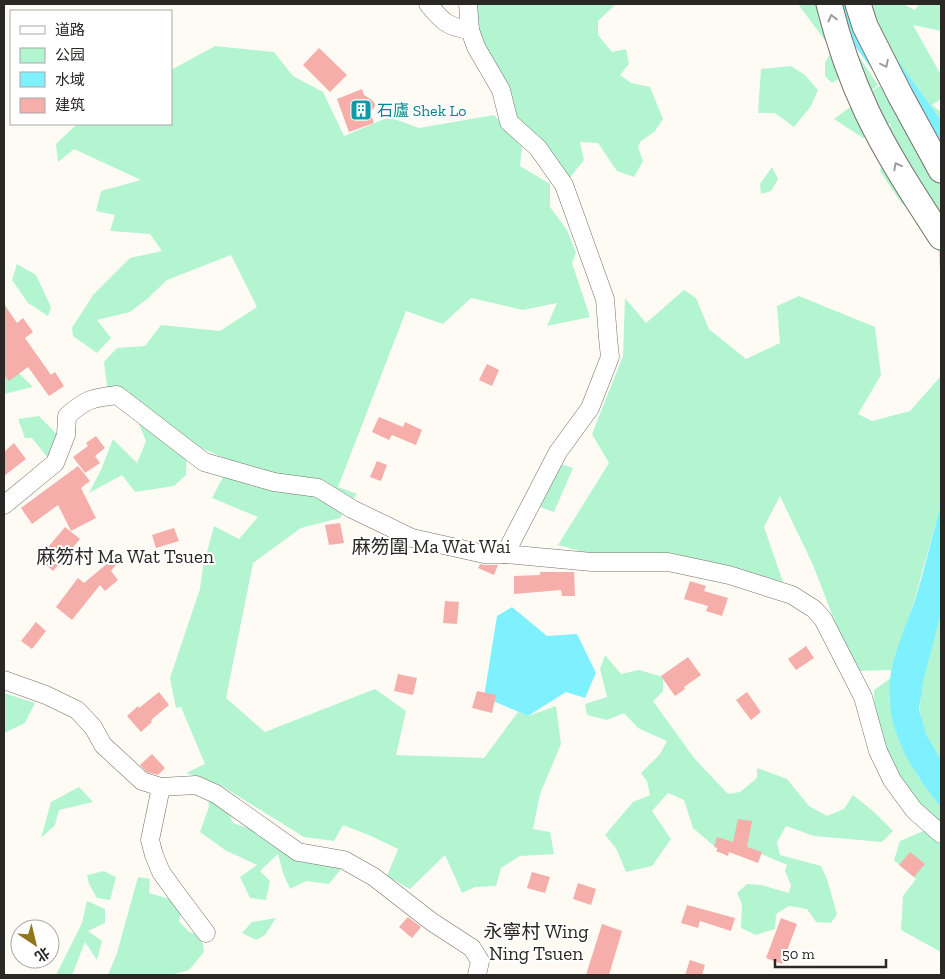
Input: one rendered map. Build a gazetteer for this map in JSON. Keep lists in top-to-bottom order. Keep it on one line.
{"districts":["麻笏圍 Ma Wat Wai","麻笏村 Ma Wat Tsuen","永寧村 Wing Ning Tsuen"],"places":{"building":["石廬 Shek Lo"]},"legend":["道路","公园","水域","建筑"],"scale_bar":"50 m","north":"bottom right"}
